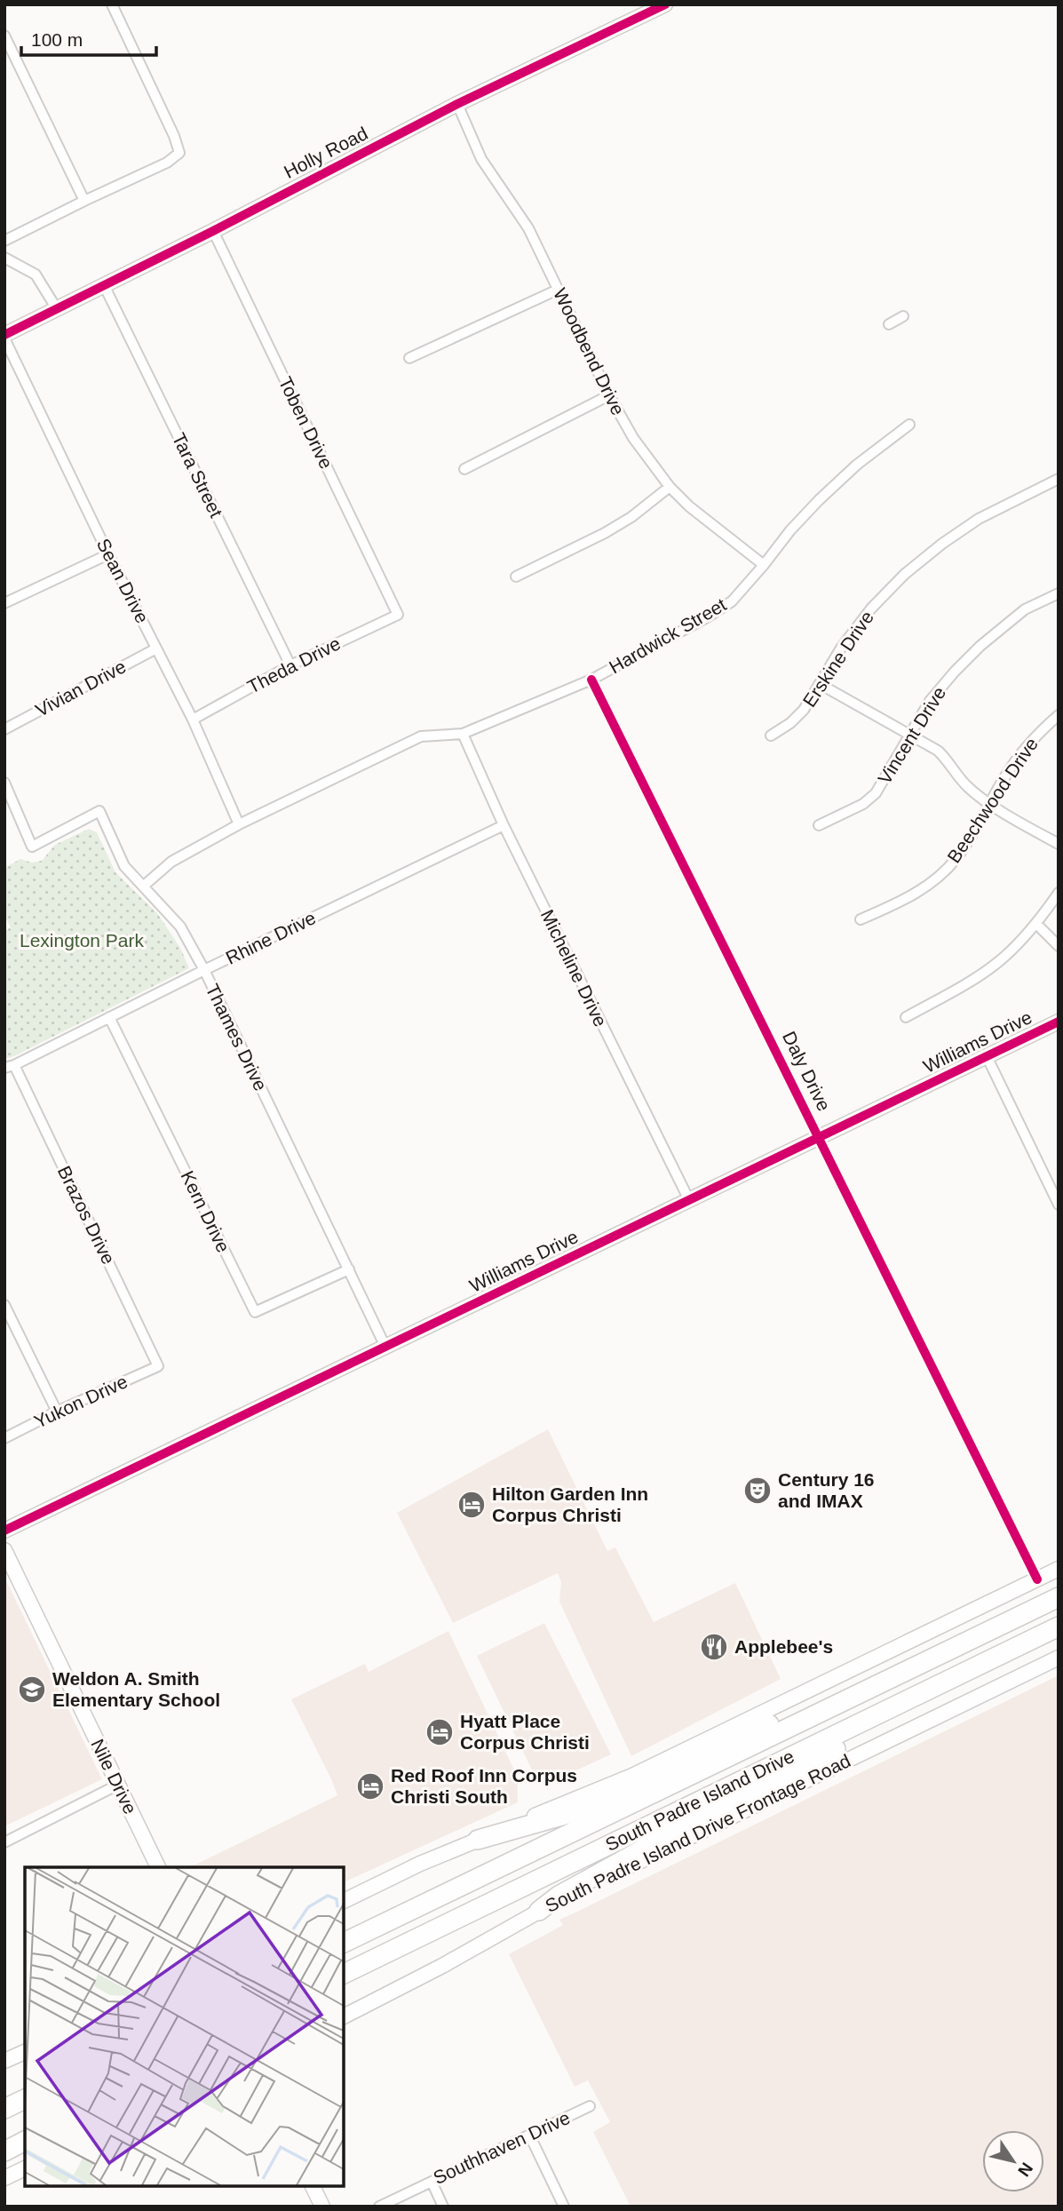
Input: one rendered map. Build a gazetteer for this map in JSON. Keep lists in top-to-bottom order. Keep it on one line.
{"streets":{"highway":["South Padre Island Drive"],"main road":["Holly Road","Williams Drive","Nile Drive","South Padre Island Drive Frontage Road"],"street":["Woodbend Drive","Toben Drive","Tara Street","Sean Drive","Hardwick Street","Erskine Drive","Theda Drive","Vivian Drive","Vincent Drive","Beechwood Drive","Rhine Drive","Micheline Drive","Thames Drive","Daly Drive","Kern Drive","Brazos Drive","Yukon Drive","Southhaven Drive"]},"crossings":[["Holly Road","Woodbend Drive"],["Holly Road","Toben Drive"],["Holly Road","Tara Street"],["Holly Road","Sean Drive"],["Woodbend Drive","Hardwick Street"],["Toben Drive","Theda Drive"],["Tara Street","Theda Drive"],["Sean Drive","Hardwick Street"],["Sean Drive","Theda Drive"],["Sean Drive","Vivian Drive"],["Hardwick Street","Micheline Drive"],["Hardwick Street","Thames Drive"],["Hardwick Street","Daly Drive"],["Rhine Drive","Micheline Drive"],["Rhine Drive","Thames Drive"],["Rhine Drive","Kern Drive"],["Rhine Drive","Brazos Drive"],["Micheline Drive","Williams Drive"],["Thames Drive","Williams Drive"],["Thames Drive","Kern Drive"],["Williams Drive","Daly Drive"],["Brazos Drive","Yukon Drive"]],"parks":["Lexington Park"],"places":{"theatre":["Century 16 and IMAX"],"hotel":["Hilton Garden Inn Corpus Christi","Hyatt Place Corpus Christi","Red Roof Inn Corpus Christi South"],"restaurant":["Applebee's"],"school or university":["Weldon A. Smith Elementary School"]},"scale_bar":"100 m","north":"bottom right"}
